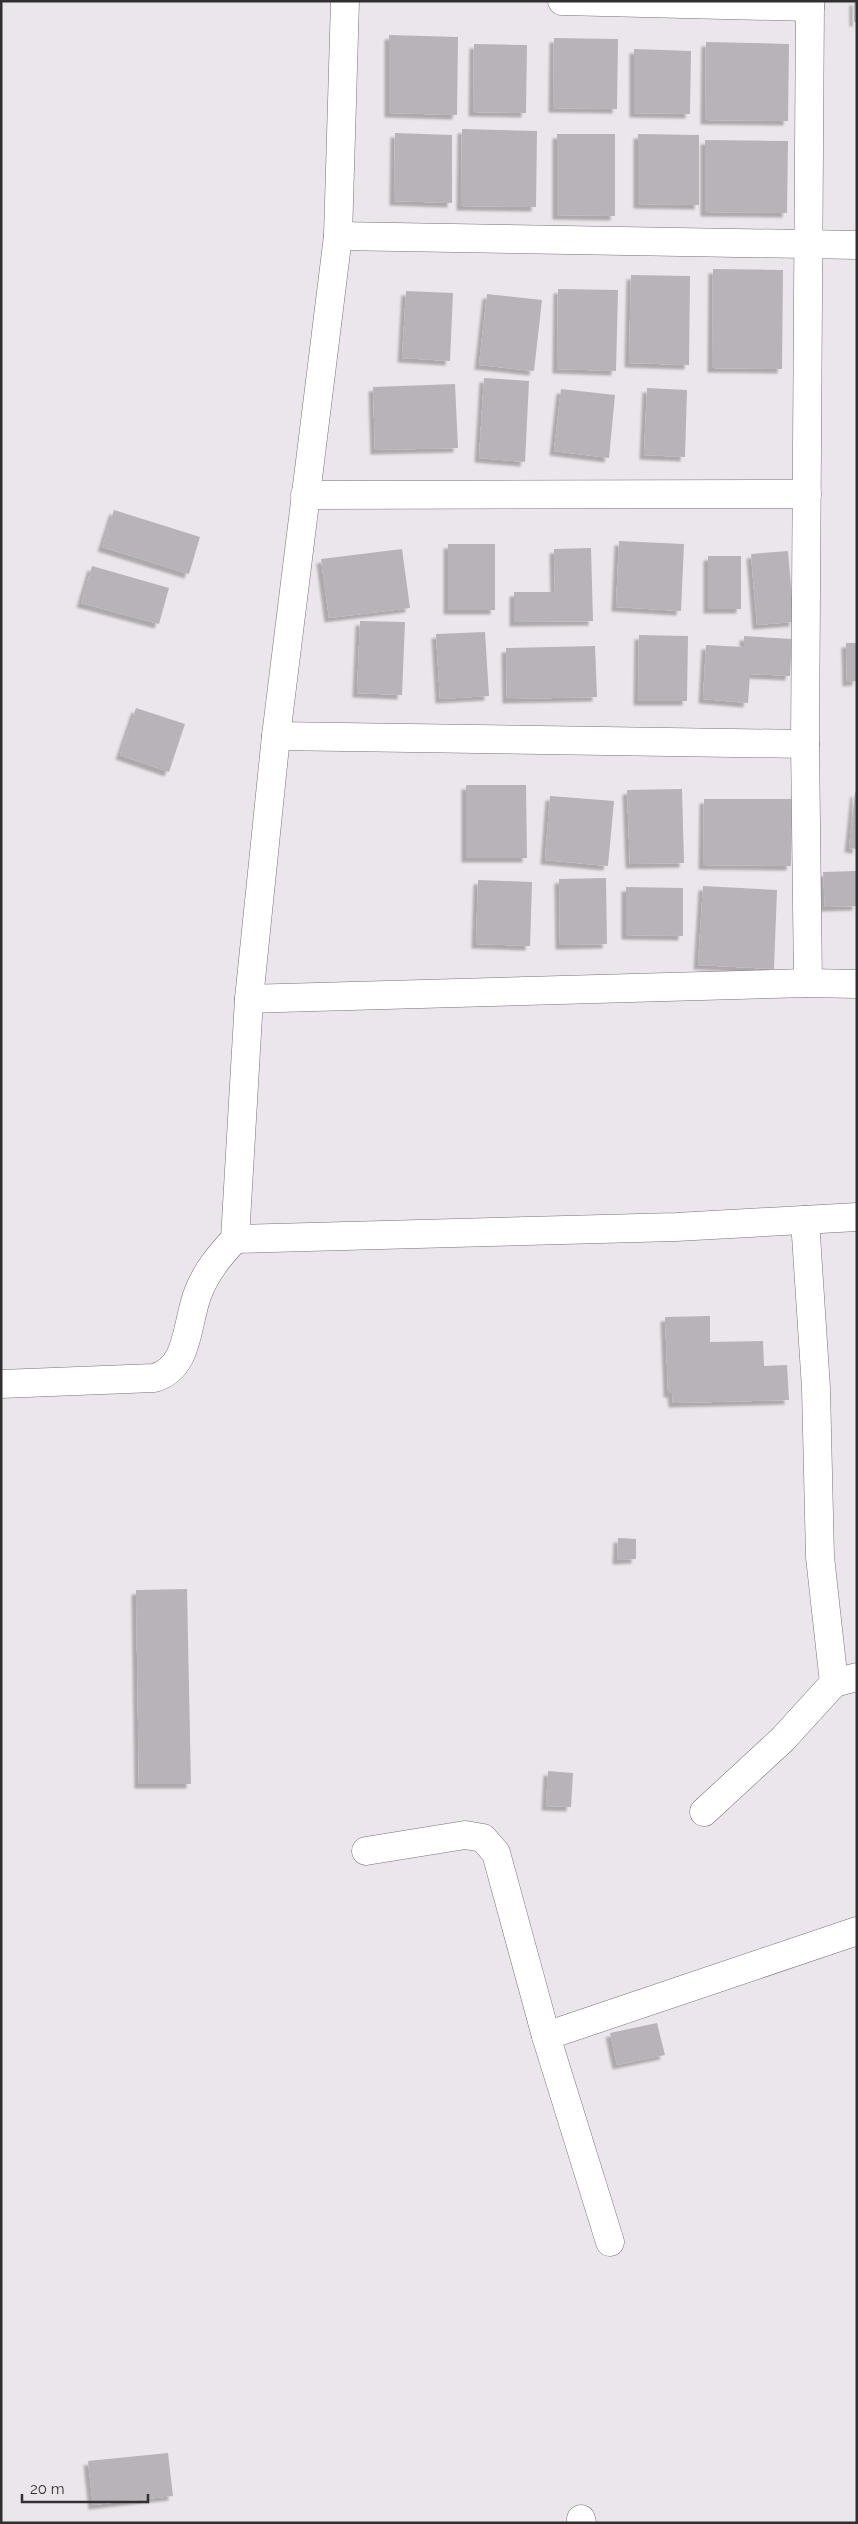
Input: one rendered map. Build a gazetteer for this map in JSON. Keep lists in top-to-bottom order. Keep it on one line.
{"scale_bar":"20 m"}
